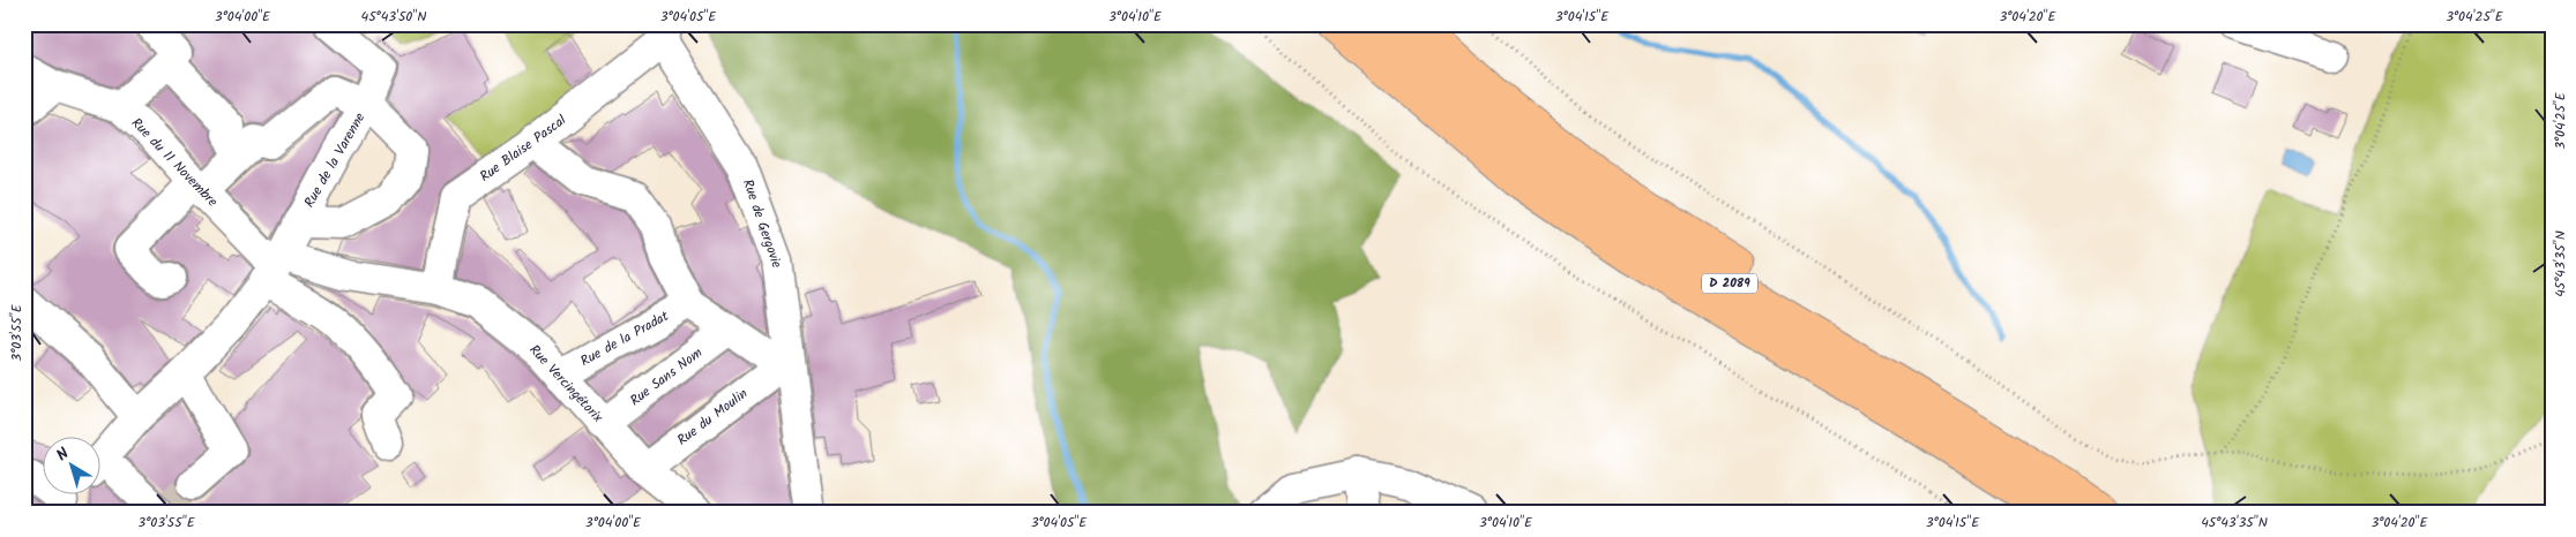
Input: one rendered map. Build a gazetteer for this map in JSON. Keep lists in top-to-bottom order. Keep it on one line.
{"streets":{"highway":["D 2089"],"street":["Rue Blaise Pascal","Rue de la Varenne","Rue du 11 Novembre","Rue de Gergovie","Rue de la Pradat","Rue Sans Nom","Rue Vercingétorix","Rue du Moulin"]},"crossings":[["Rue Blaise Pascal","Rue de Gergovie"],["Rue Blaise Pascal","Rue Vercingétorix"],["Rue de la Varenne","Rue du 11 Novembre"],["Rue de la Varenne","Rue Vercingétorix"],["Rue du 11 Novembre","Rue Vercingétorix"],["Rue de Gergovie","Rue du Moulin"],["Rue de la Pradat","Rue Vercingétorix"],["Rue Sans Nom","Rue Vercingétorix"],["Rue Vercingétorix","Rue du Moulin"]],"north":"top left","coordinates":["3°04'00\"E","45°43'50\"N","3°04'05\"E","3°04'10\"E","3°04'15\"E","3°04'20\"E","3°04'25\"E","45°43'35\"N","3°03'55\"E"]}
